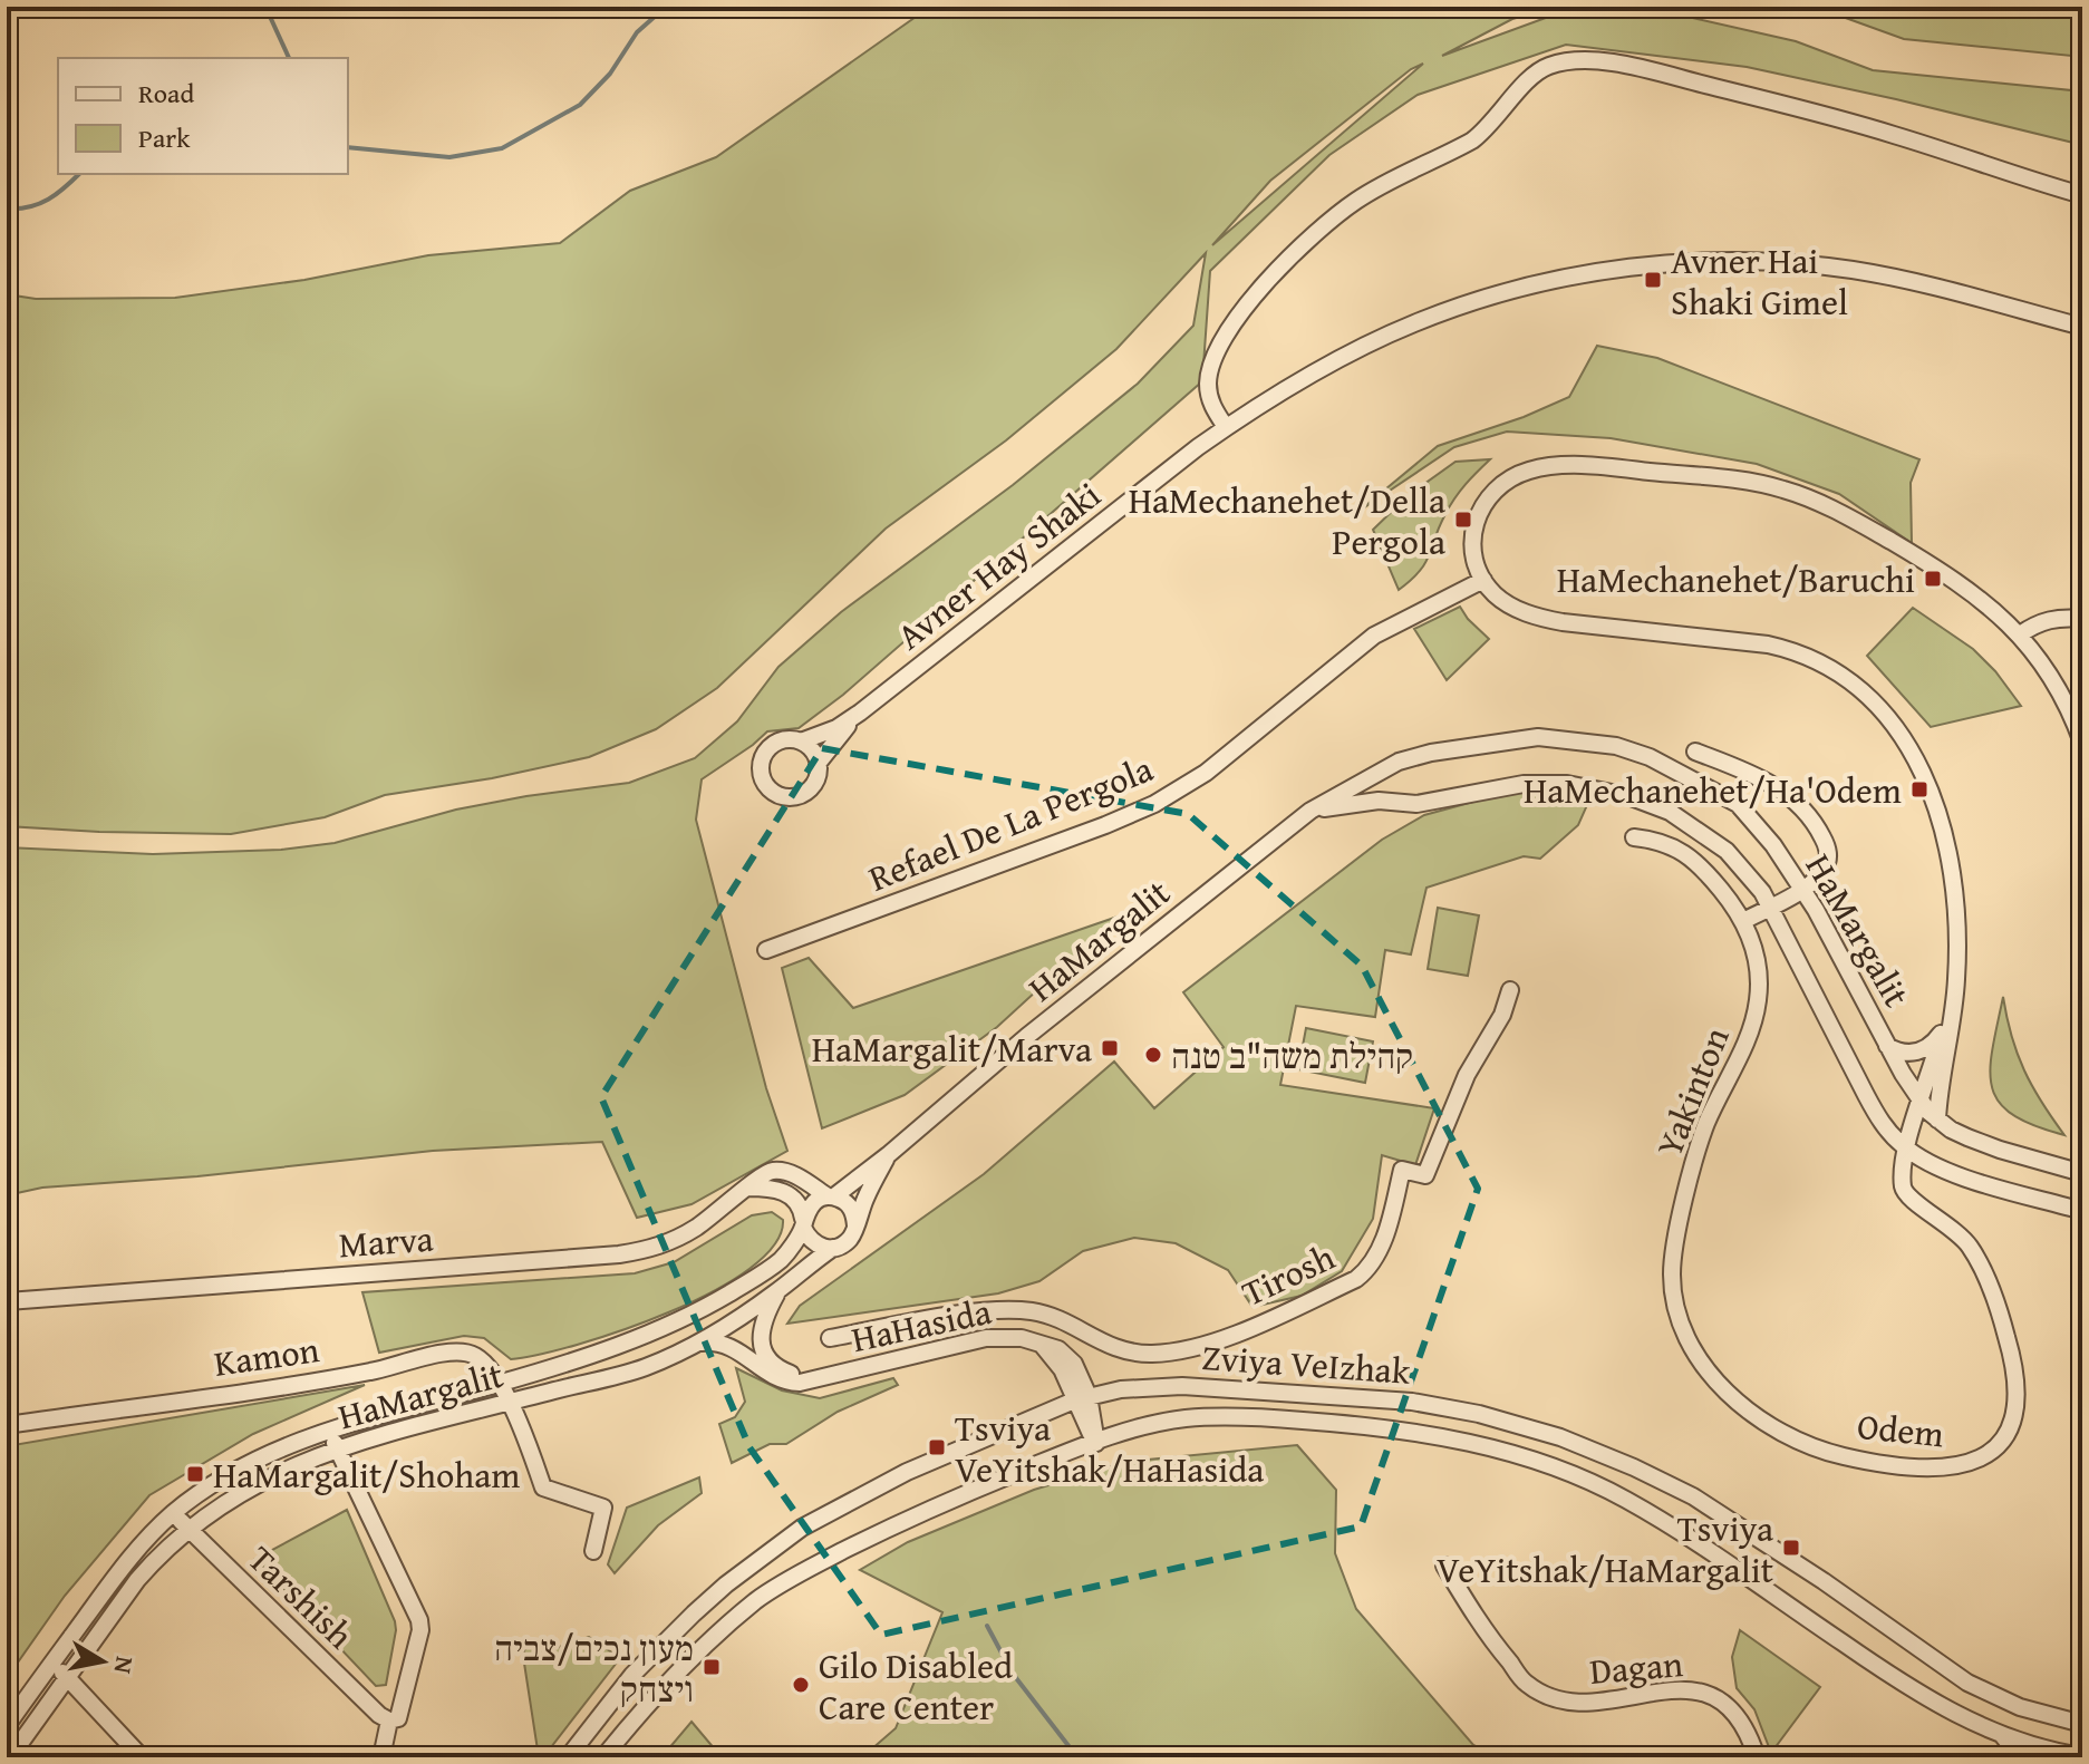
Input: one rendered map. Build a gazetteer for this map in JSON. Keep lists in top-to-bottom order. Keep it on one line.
{"streets":{"street":["Avner Hay Shaki","Refael De La Pergola","HaMargalit","Yakinton","Marva","Tirosh","HaHasida","Kamon","Zviya VeIzhak","Odem","Tarshish","Dagan"]},"crossings":[["HaMargalit","Marva"],["HaMargalit","HaHasida"],["HaMargalit","Kamon"],["HaMargalit","Tarshish"],["Yakinton","Odem"],["HaHasida","Zviya VeIzhak"]],"places":{"transit":["Avner Hai Shaki Gimel","HaMechanehet/Della Pergola","HaMechanehet/Baruchi","HaMechanehet/Ha'Odem","HaMargalit/Marva","Tsviya VeYitshak/HaHasida","HaMargalit/Shoham","Tsviya VeYitshak/HaMargalit","מעון נכים/צביה ויצחק"],"other":["קהילת משה\"ב טנה","Gilo Disabled Care Center"]},"legend":["Road","Park"],"north":"right"}
